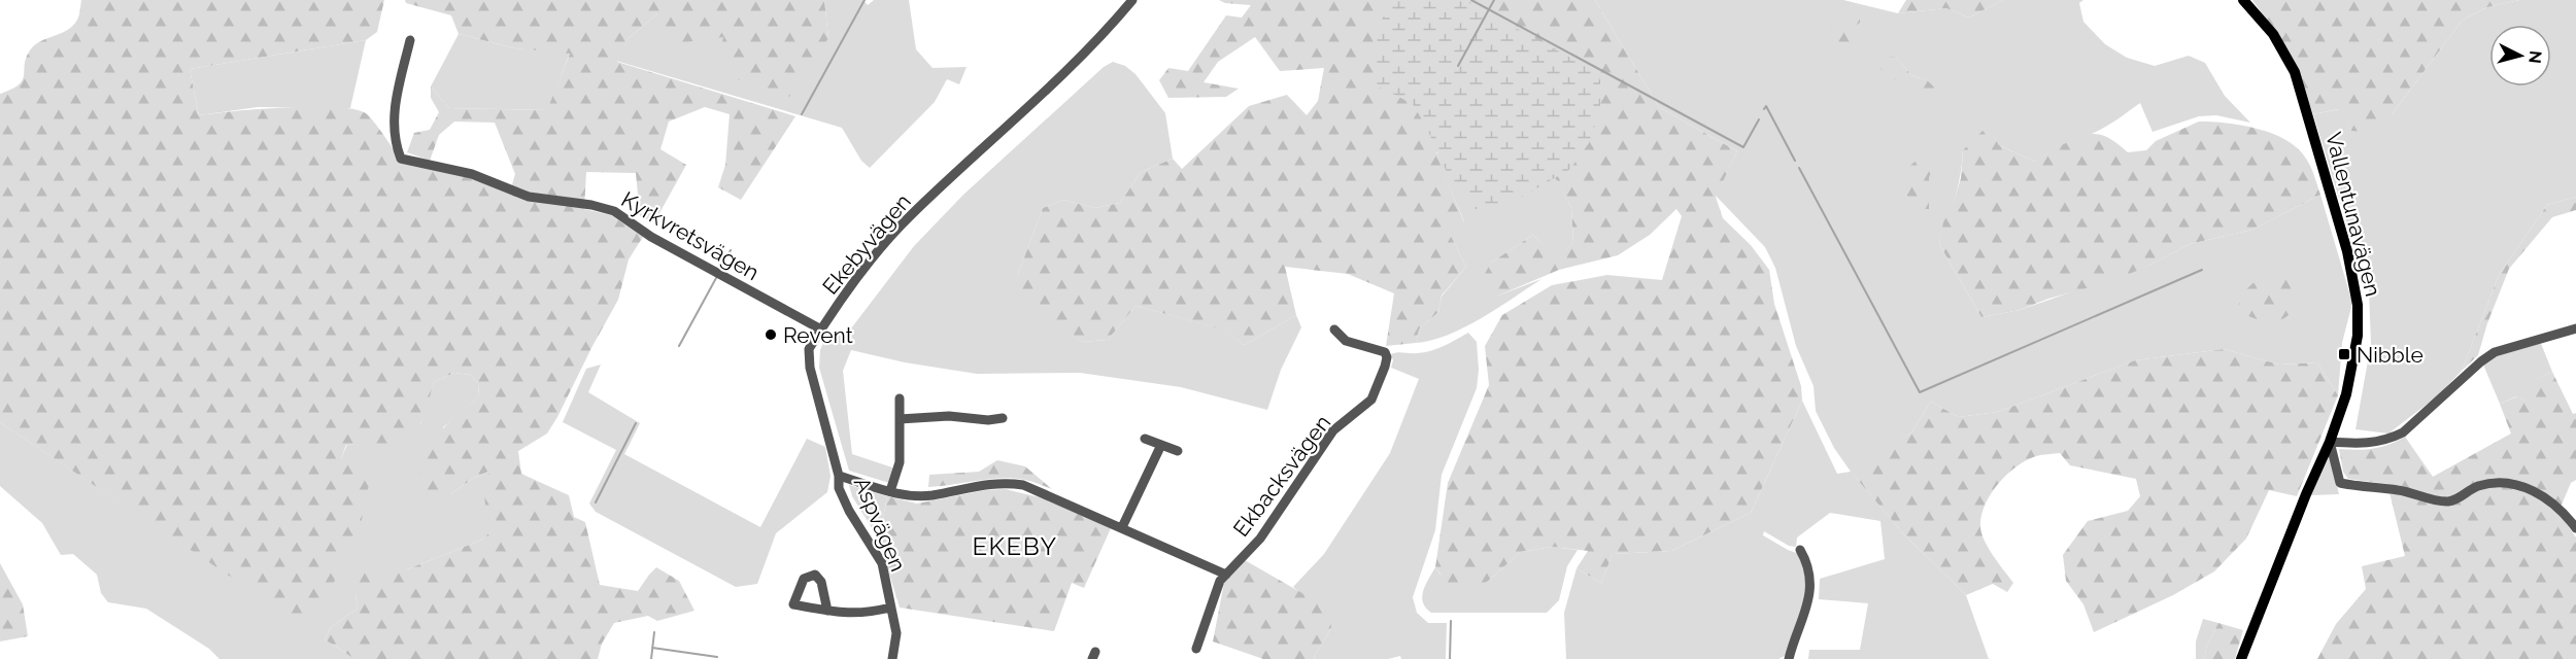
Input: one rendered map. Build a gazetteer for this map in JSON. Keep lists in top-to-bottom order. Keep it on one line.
{"streets":{"main road":["Vallentunavägen"],"street":["Kyrkvretsvägen","Ekebyvägen","Ekbacksvägen","Aspvägen"]},"crossings":[["Kyrkvretsvägen","Ekebyvägen"],["Ekebyvägen","Aspvägen"]],"districts":["EKEBY"],"places":{"other":["Revent"],"transit":["Nibble"]},"north":"right"}
